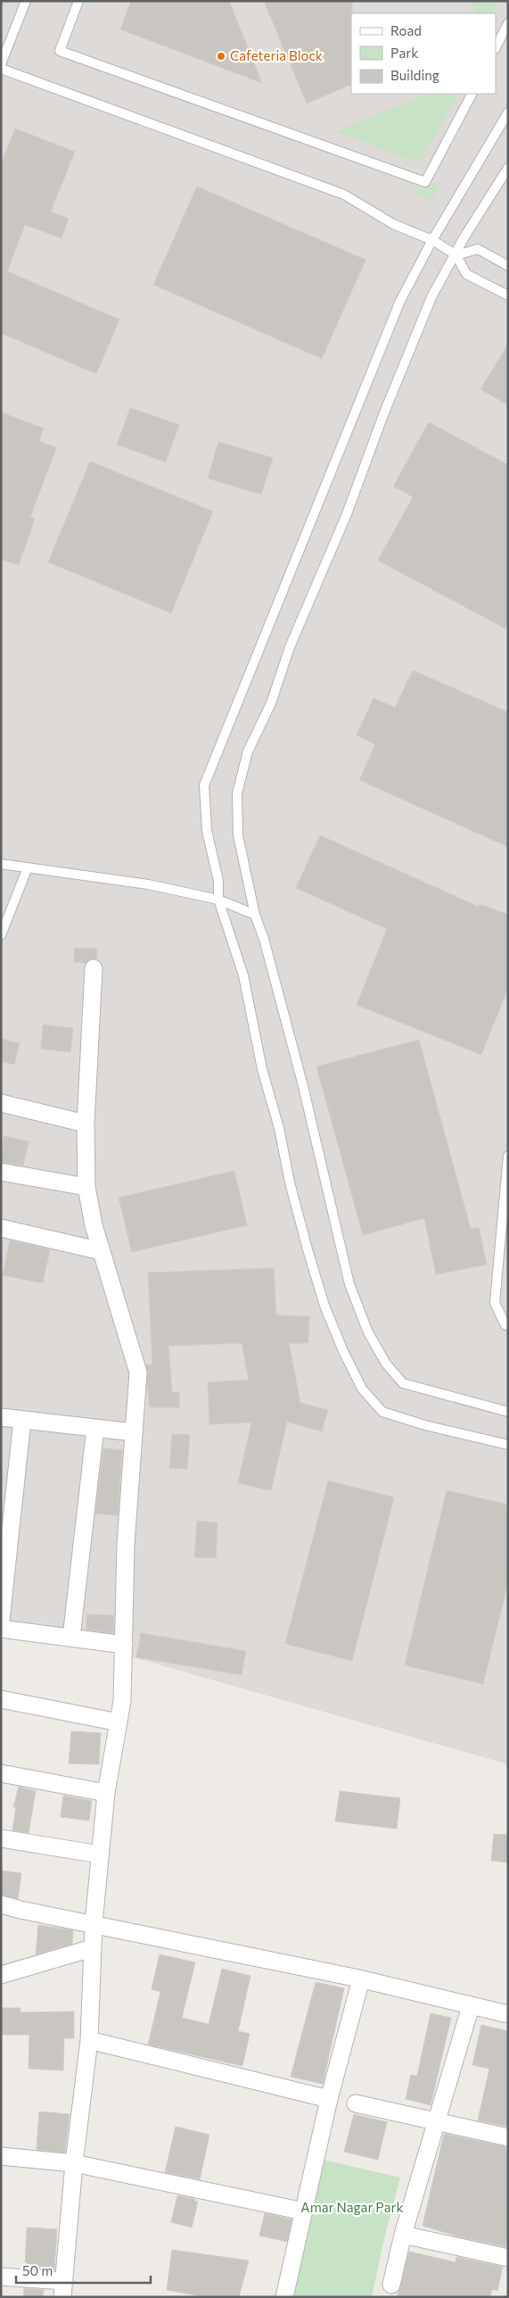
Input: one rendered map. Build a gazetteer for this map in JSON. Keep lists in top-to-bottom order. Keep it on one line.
{"parks":["Amar Nagar Park"],"places":["Cafeteria Block"],"legend":["Road","Park","Building"],"scale_bar":"50 m"}
